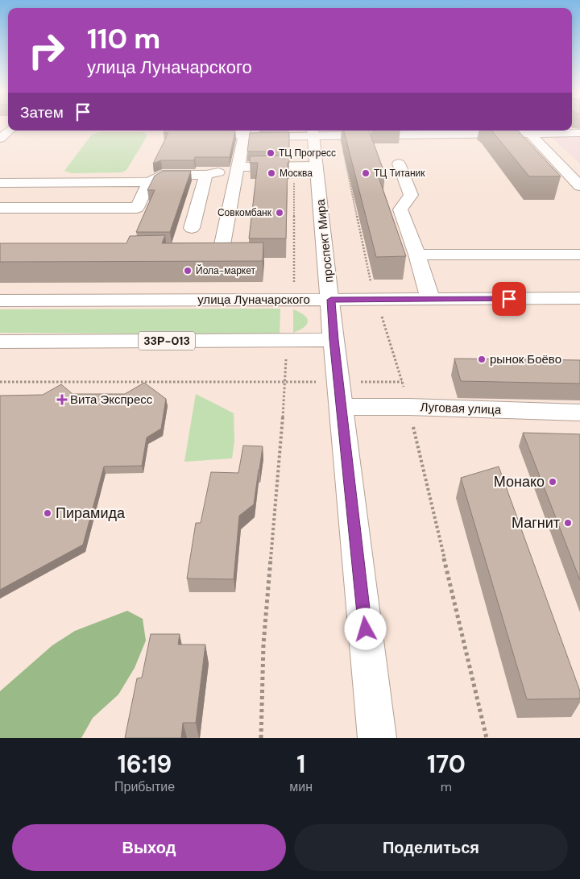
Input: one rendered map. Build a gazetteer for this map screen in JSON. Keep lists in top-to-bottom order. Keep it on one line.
{"streets":{"main road":["проспект Мира","улица Луначарского","33Р-013","Луговая улица"]},"crossings":[["проспект Мира","улица Луначарского"],["проспект Мира","33Р-013"],["проспект Мира","Луговая улица"]],"places":{"other":["ТЦ Прогресс","Москва","ТЦ Титаник","Совкомбанк","Йола-маркет","рынок Боёво","Монако","Пирамида","Магнит"],"health":["Вита Экспресс"]},"page":{"turn":["110 m","улица Луначарского"],"then":"Затем","eta":["16:19","Прибытие","1","мин","170","m"],"buttons":["Выход","Поделиться"]}}
